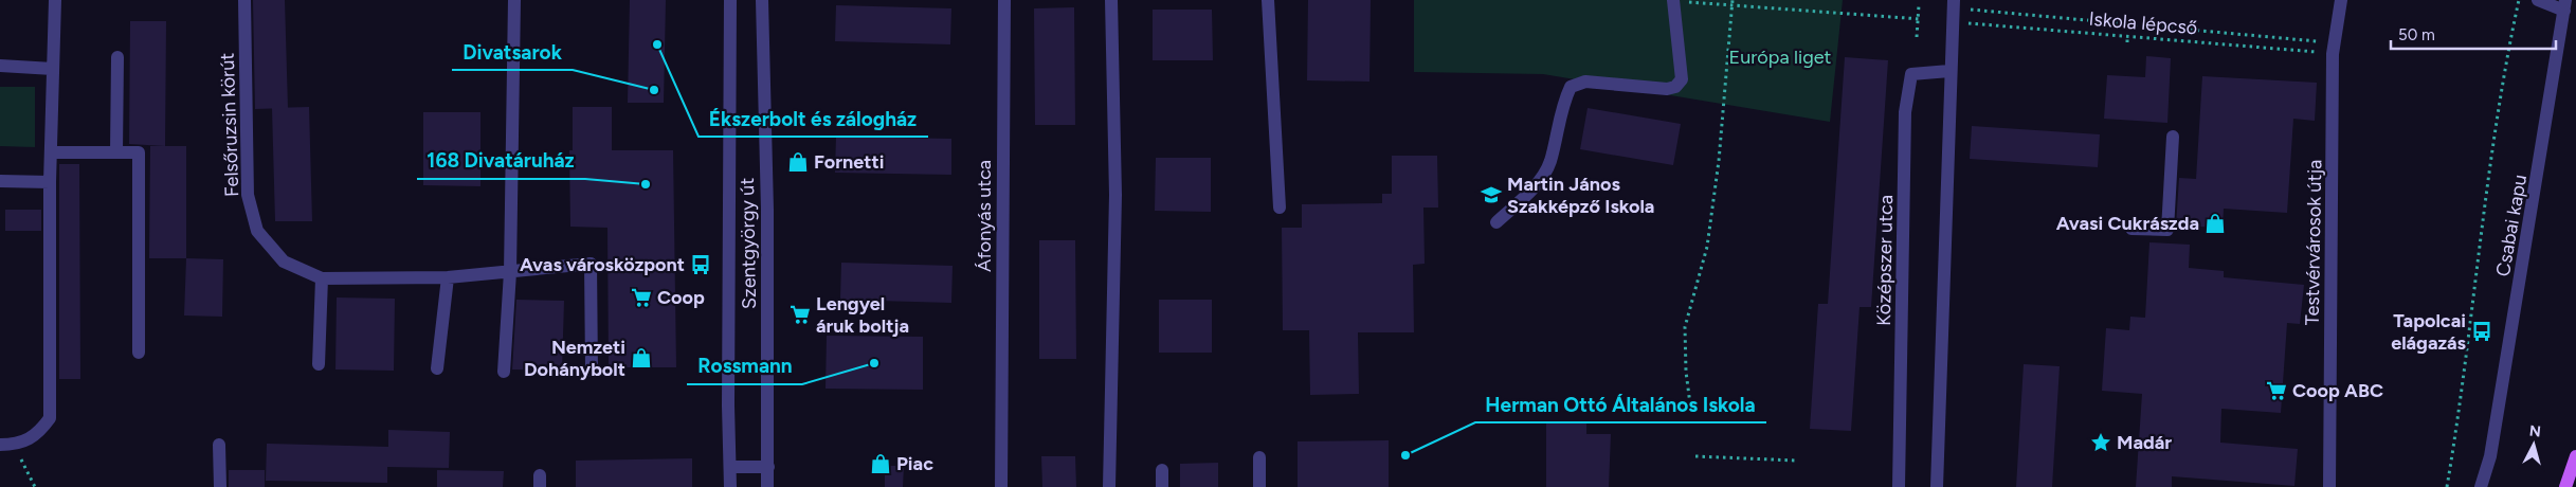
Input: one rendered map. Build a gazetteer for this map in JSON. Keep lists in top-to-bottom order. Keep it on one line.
{"streets":{"street":["Felsőruzsin körút","Áfonyás utca","Csabai kapu","Testvérvárosok útja","Szentgyörgy út","Középszer utca"],"path":["Iskola lépcső"]},"crossings":[["Iskola lépcső","Testvérvárosok útja"]],"parks":["Európa liget"],"places":{"other":["Ékszerbolt és zálogház","Divatsarok","168 Divatáruház","Rossmann","Herman Ottó Általános Iskola"],"shop":["Fornetti","Avasi Cukrászda","Nemzeti Dohánybolt","Piac"],"school or university":["Martin János Szakképző Iskola"],"bus stop":["Avas városközpont","Tapolcai elágazás"],"supermarket":["Coop","Lengyel áruk boltja","Coop ABC"],"place":["Madár"]},"scale_bar":"50 m","north":"top"}
